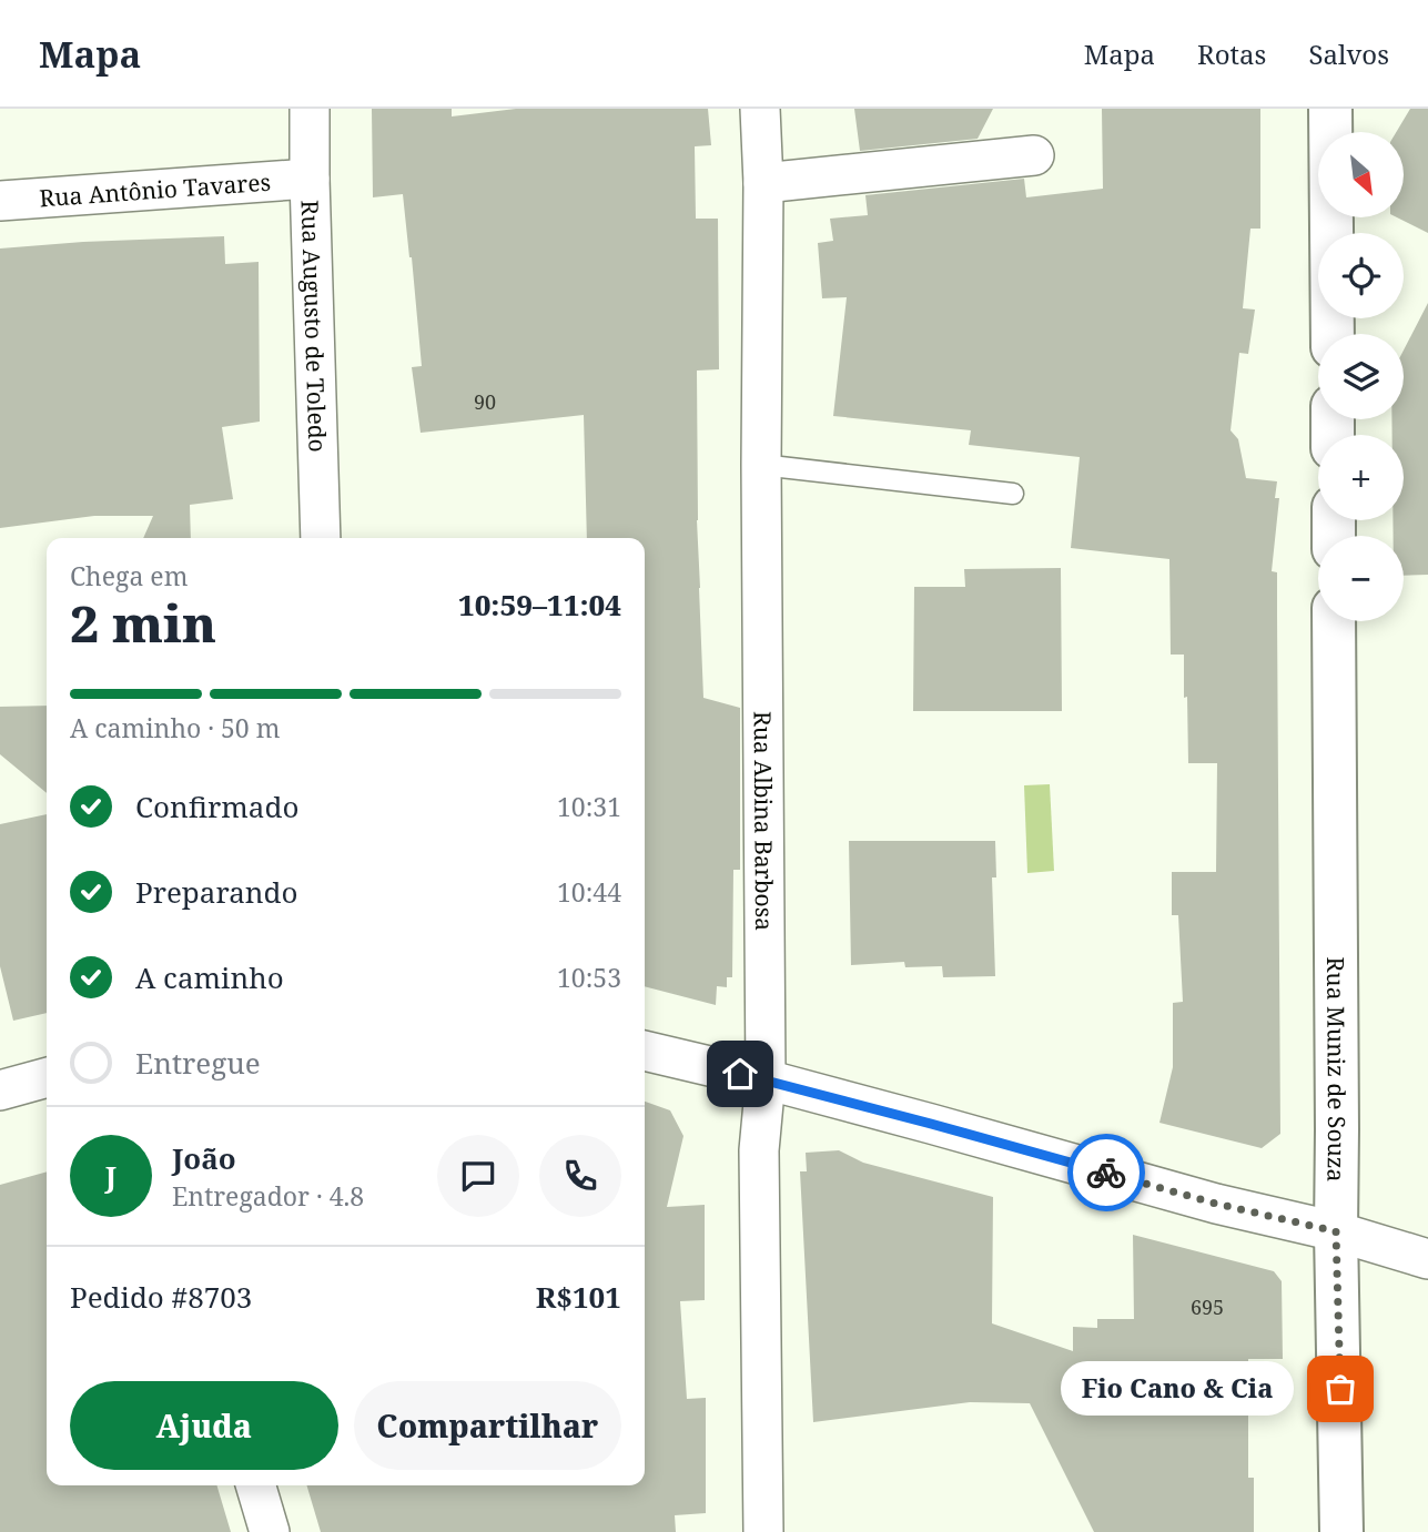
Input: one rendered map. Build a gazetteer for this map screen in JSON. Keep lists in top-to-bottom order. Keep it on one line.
{"streets":{"street":["Rua Antônio Tavares","Rua Augusto de Toledo","Rua Albina Barbosa","Rua Muniz de Souza"]},"crossings":[["Rua Antônio Tavares","Rua Augusto de Toledo"]],"places":["Fio Cano & Cia"],"house_numbers":["90","695"],"north":"bottom right","page":{"header":"Mapa","nav":["Mapa","Rotas","Salvos"],"map_buttons":["+","−"],"heading":["2 min","Chega em","10:59–11:04"],"panel":["João","Entregador · 4.8","Pedido #8703","R$101"],"bar":"A caminho · 50 m","list":[["Confirmado","10:31"],["Preparando","10:44"],["A caminho","10:53"],"Entregue"],"round":"J","bubble":"Fio Cano & Cia","buttons":["Ajuda","Compartilhar"]}}
